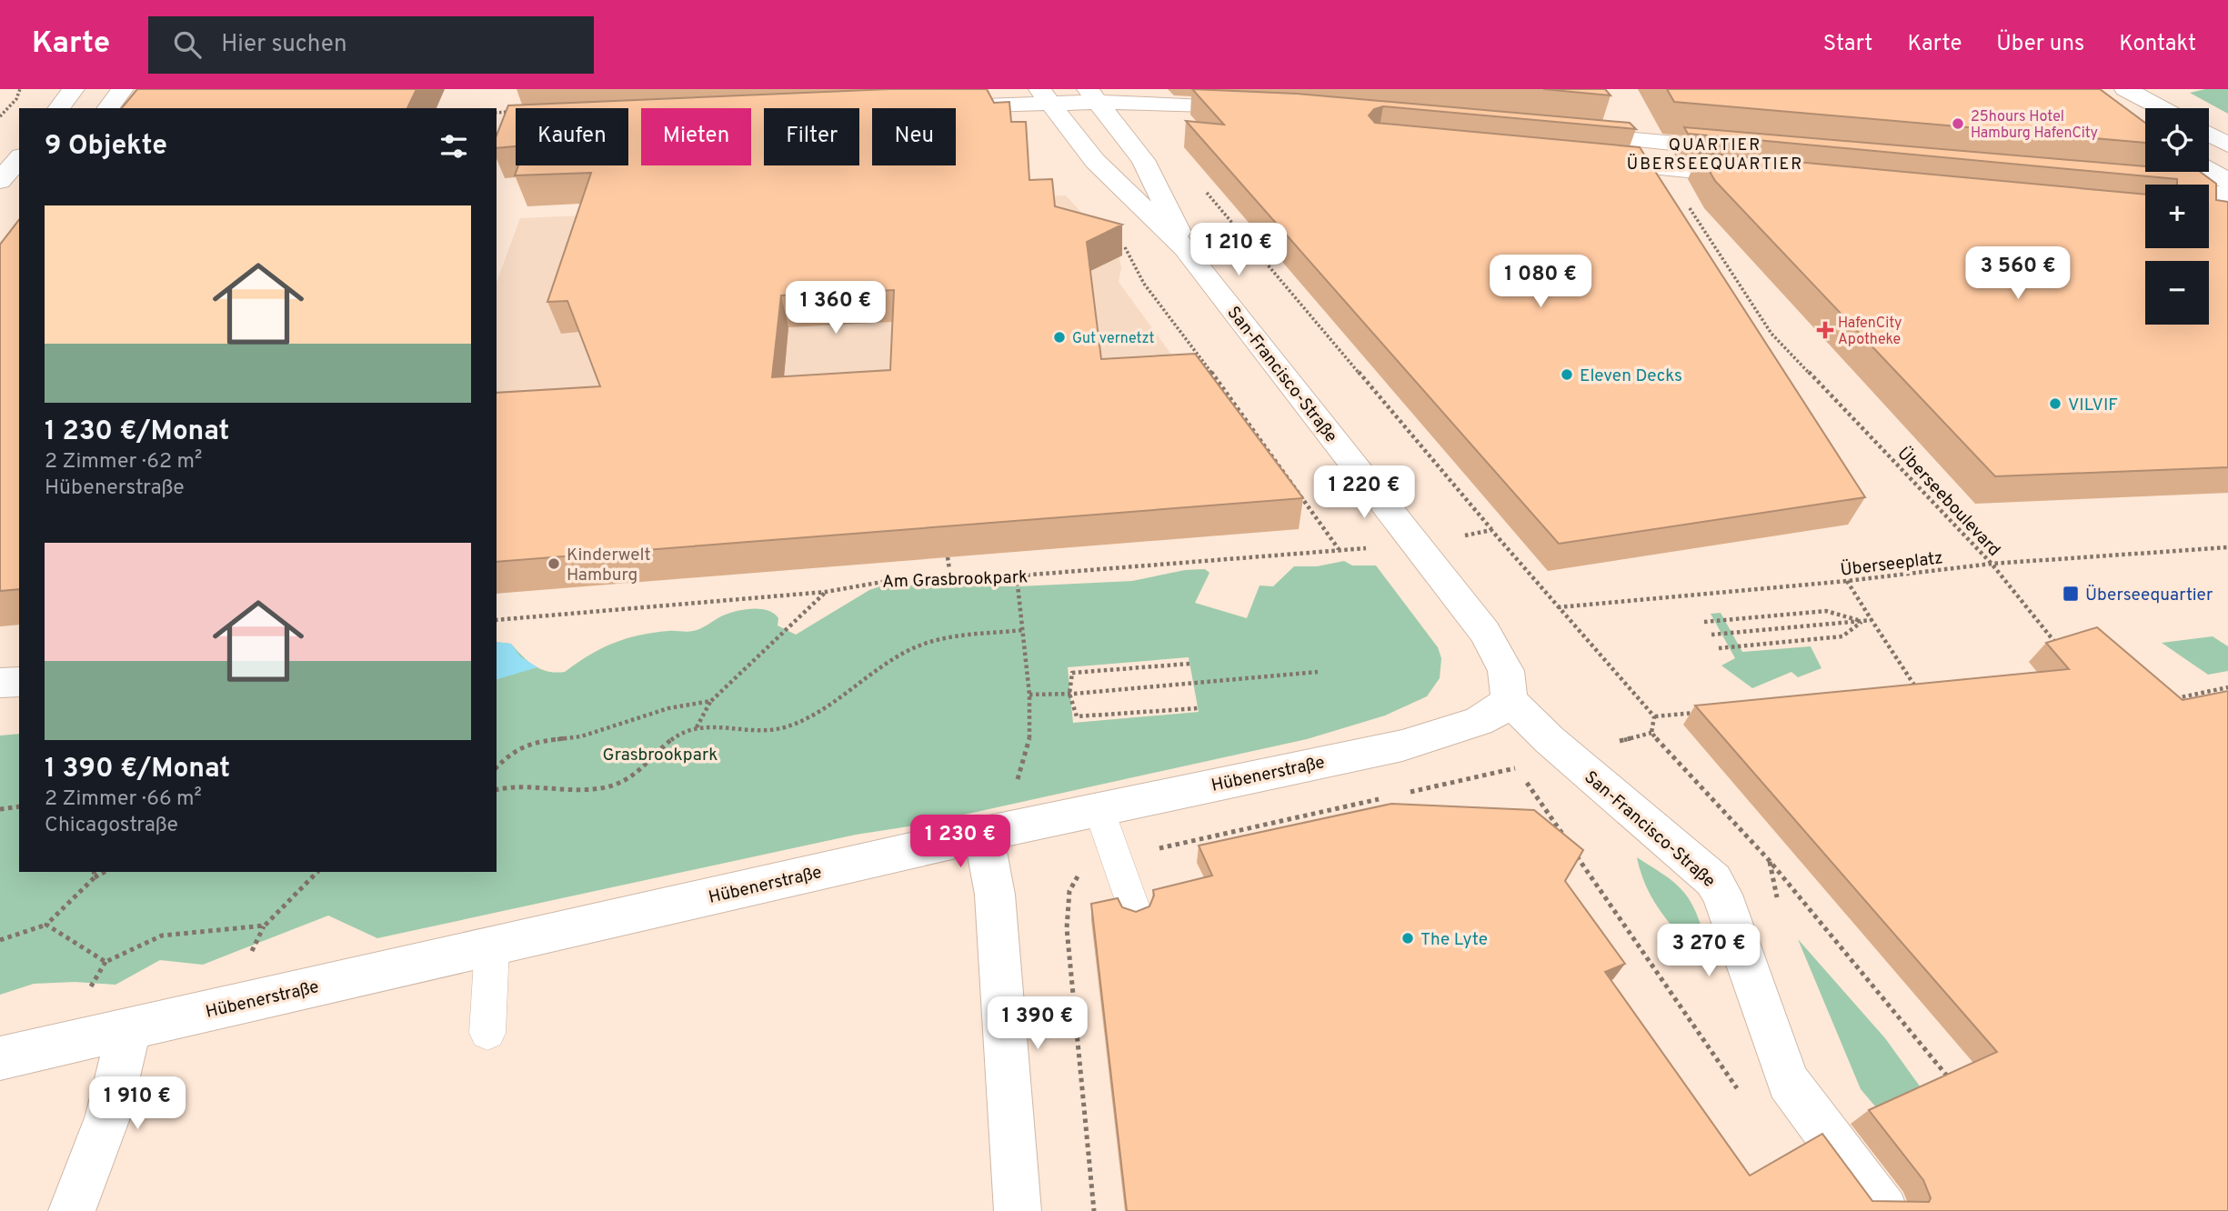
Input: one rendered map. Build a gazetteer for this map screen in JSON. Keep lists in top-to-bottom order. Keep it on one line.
{"streets":{"street":["San-Francisco-Straße","Hübenerstraße"],"path":["Überseeboulevard","Überseeplatz","Am Grasbrookpark"]},"crossings":[["San-Francisco-Straße","Am Grasbrookpark"],["San-Francisco-Straße","Hübenerstraße"],["Überseeboulevard","Überseeplatz"]],"districts":["QUARTIER ÜBERSEEQUARTIER"],"parks":["Grasbrookpark"],"places":{"other":["25hours Hotel Hamburg HafenCity","Gut vernetzt","Eleven Decks","VILVIF","Kinderwelt Hamburg","The Lyte"],"health":["HafenCity Apotheke"],"transit":["Überseequartier"]},"page":{"header":"Karte","search":"Hier suchen","nav":["Start","Karte","Über uns","Kontakt"],"map_buttons":["+","−"],"chip":["Kaufen","Mieten","Filter","Neu"],"heading":"9 Objekte","list":[{"name":"1 230 €/Monat","note":"2 Zimmer · 62 m² · Hübenerstraße"},{"name":"1 390 €/Monat","note":"2 Zimmer · 66 m² · Chicagostraße"}],"price":["1 210 €","3 560 €","1 080 €","1 360 €","1 220 €","1 230 €","3 270 €","1 390 €","1 910 €"]}}
